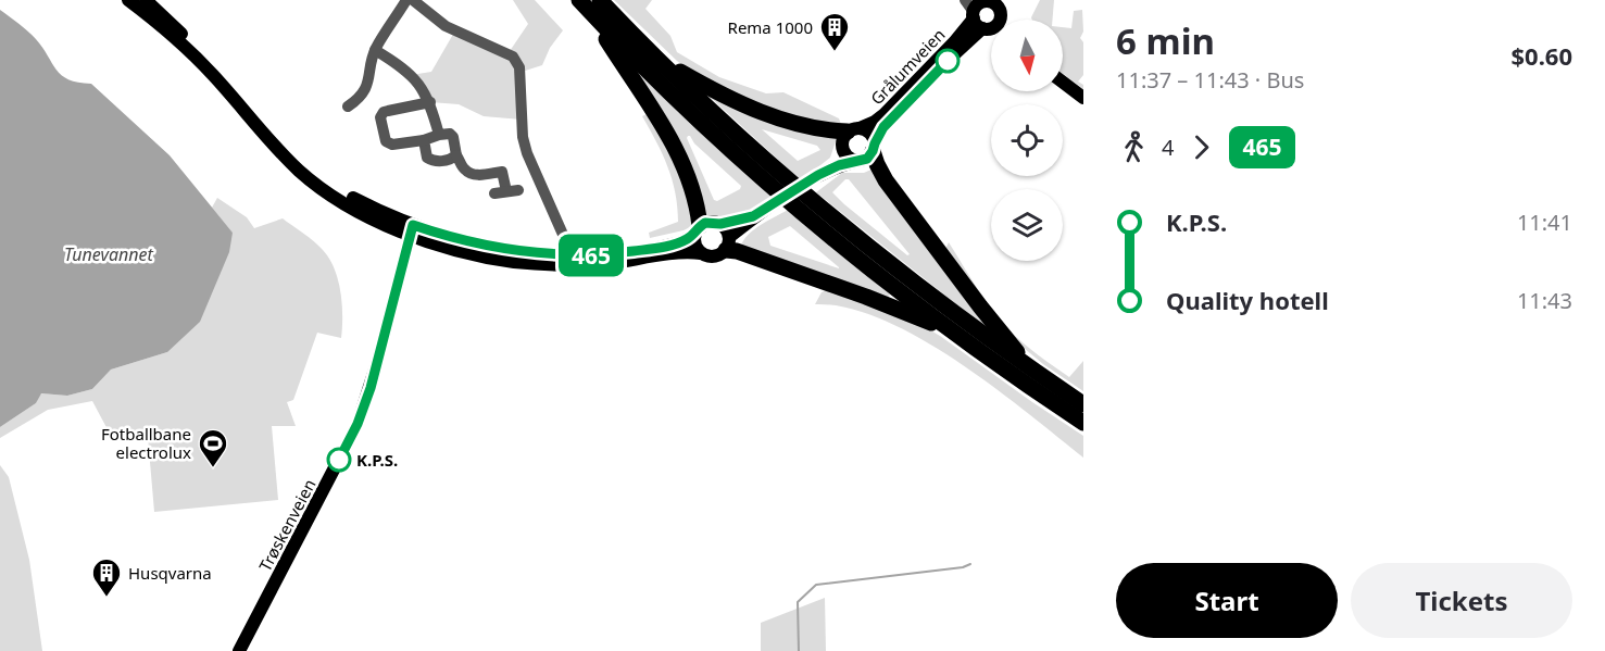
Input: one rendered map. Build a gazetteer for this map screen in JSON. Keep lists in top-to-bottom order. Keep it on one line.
{"streets":{"main road":["Grålumveien","Trøskenveien"]},"water":["Tunevannet"],"places":{"building":["Rema 1000","Husqvarna"],"other":["K.P.S."],"sports":["Fotballbane electrolux"]},"lines":["bus line 465"],"north":"bottom","page":{"on_map":"465","heading":["6 min","11:37 – 11:43 · Bus","$0.60"],"legs":["4","465"],"list":[{"name":"K.P.S.","value":"11:41"},{"name":"Quality hotell","value":"11:43"}],"buttons":["Start","Tickets"]}}
